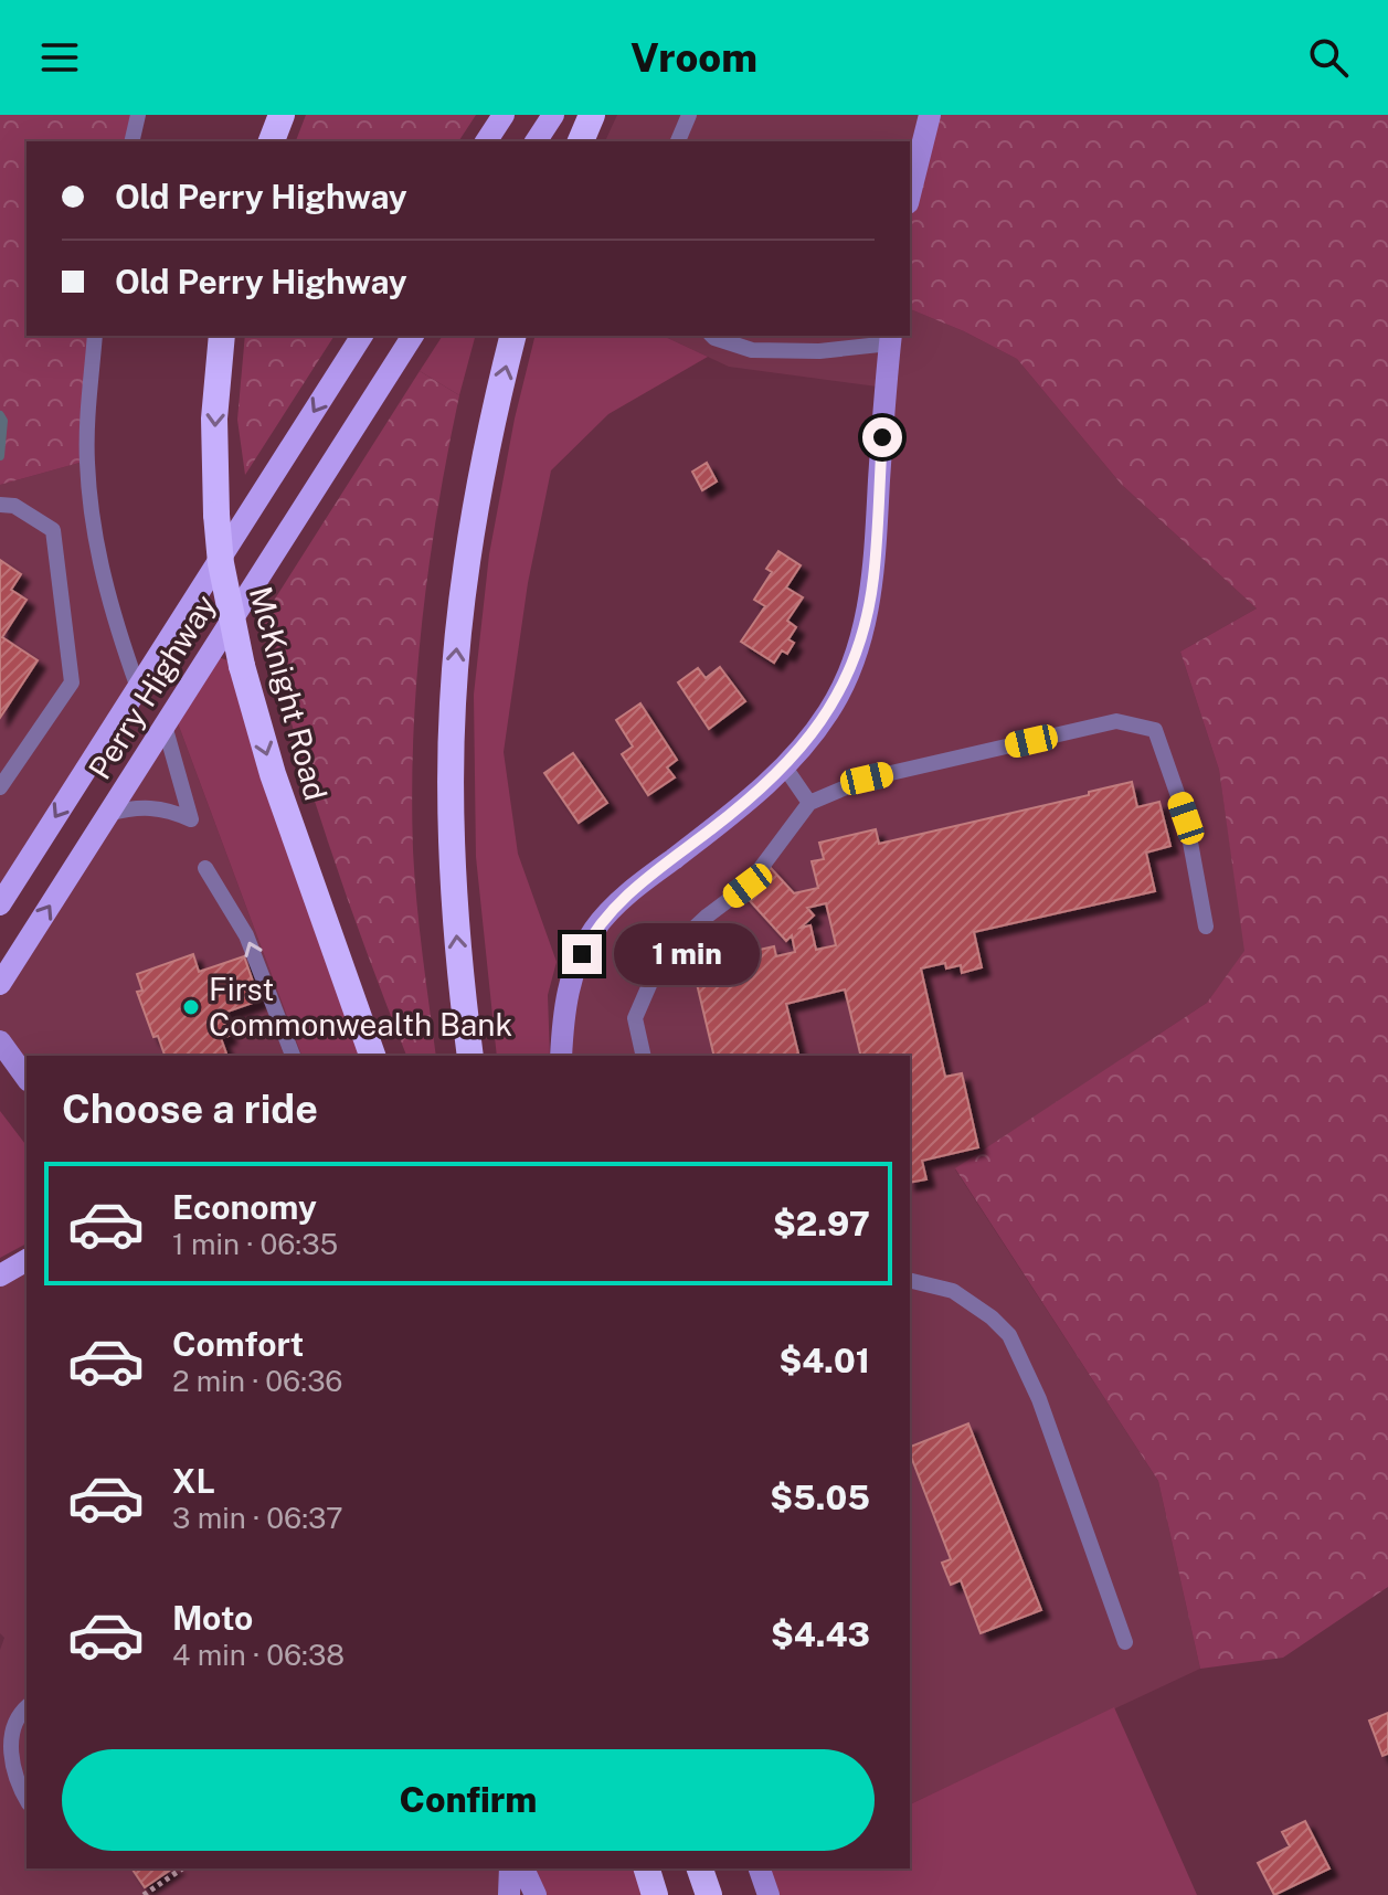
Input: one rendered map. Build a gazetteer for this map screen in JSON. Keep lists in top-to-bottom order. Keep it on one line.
{"streets":{"highway":["McKnight Road"],"main road":["Perry Highway"]},"places":["First Commonwealth Bank"],"page":{"header":"Vroom","banner":["Old Perry Highway","Old Perry Highway"],"bubble":"1 min","heading":"Choose a ride","list":[{"name":"Economy","note":"1 min · 06:35","value":"$2.97"},{"name":"Comfort","note":"2 min · 06:36","value":"$4.01"},{"name":"XL","note":"3 min · 06:37","value":"$5.05"},{"name":"Moto","note":"4 min · 06:38","value":"$4.43"}],"buttons":"Confirm"}}
